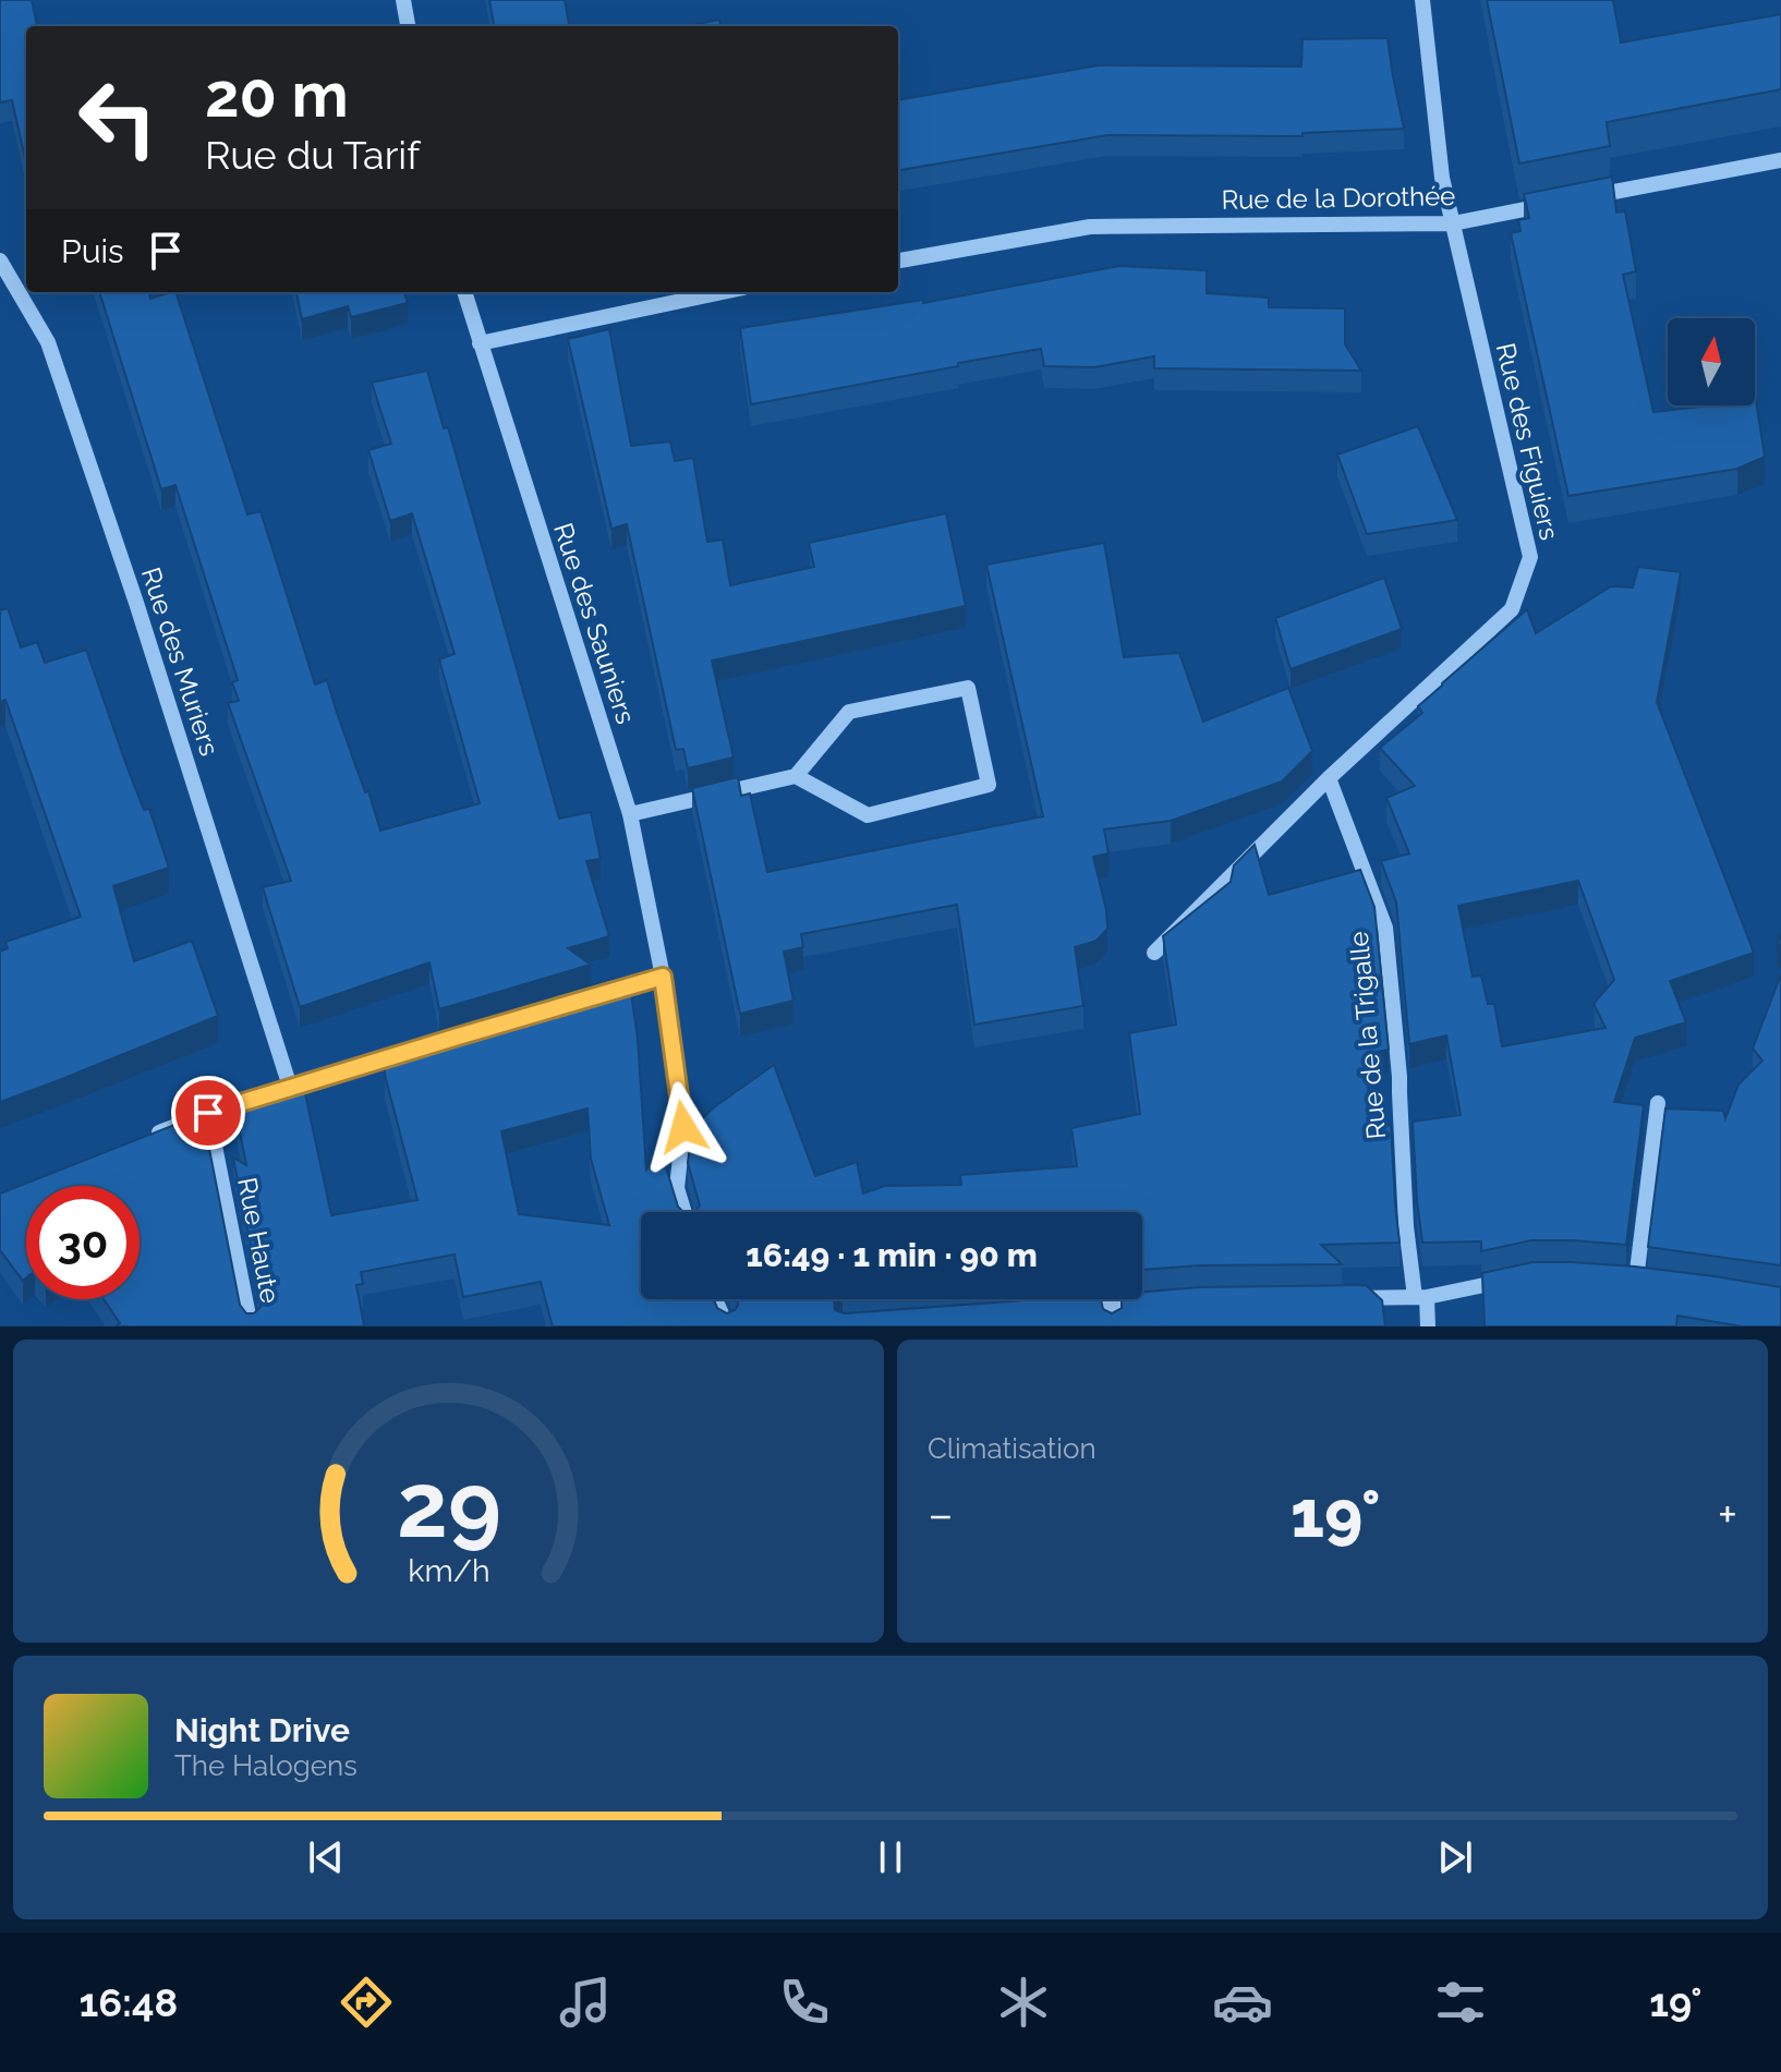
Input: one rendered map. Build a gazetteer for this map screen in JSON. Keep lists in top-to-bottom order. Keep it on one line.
{"streets":{"street":["Rue de la Dorothée","Rue des Figuiers","Rue des Sauniers","Rue des Muriers","Rue de la Trigalle","Rue Haute"]},"crossings":[["Rue de la Dorothée","Rue des Figuiers"],["Rue des Figuiers","Rue de la Trigalle"]],"north":"top","page":{"turn":["20 m","Rue du Tarif"],"then":"Puis","limit":"30","trip":"16:49 · 1 min · 90 m","tile":"Climatisation","heat":["−","19°","+"],"song":["Night Drive","The Halogens"],"tabs":["16:48","19°"],"gauge":["29","km/h"]}}
